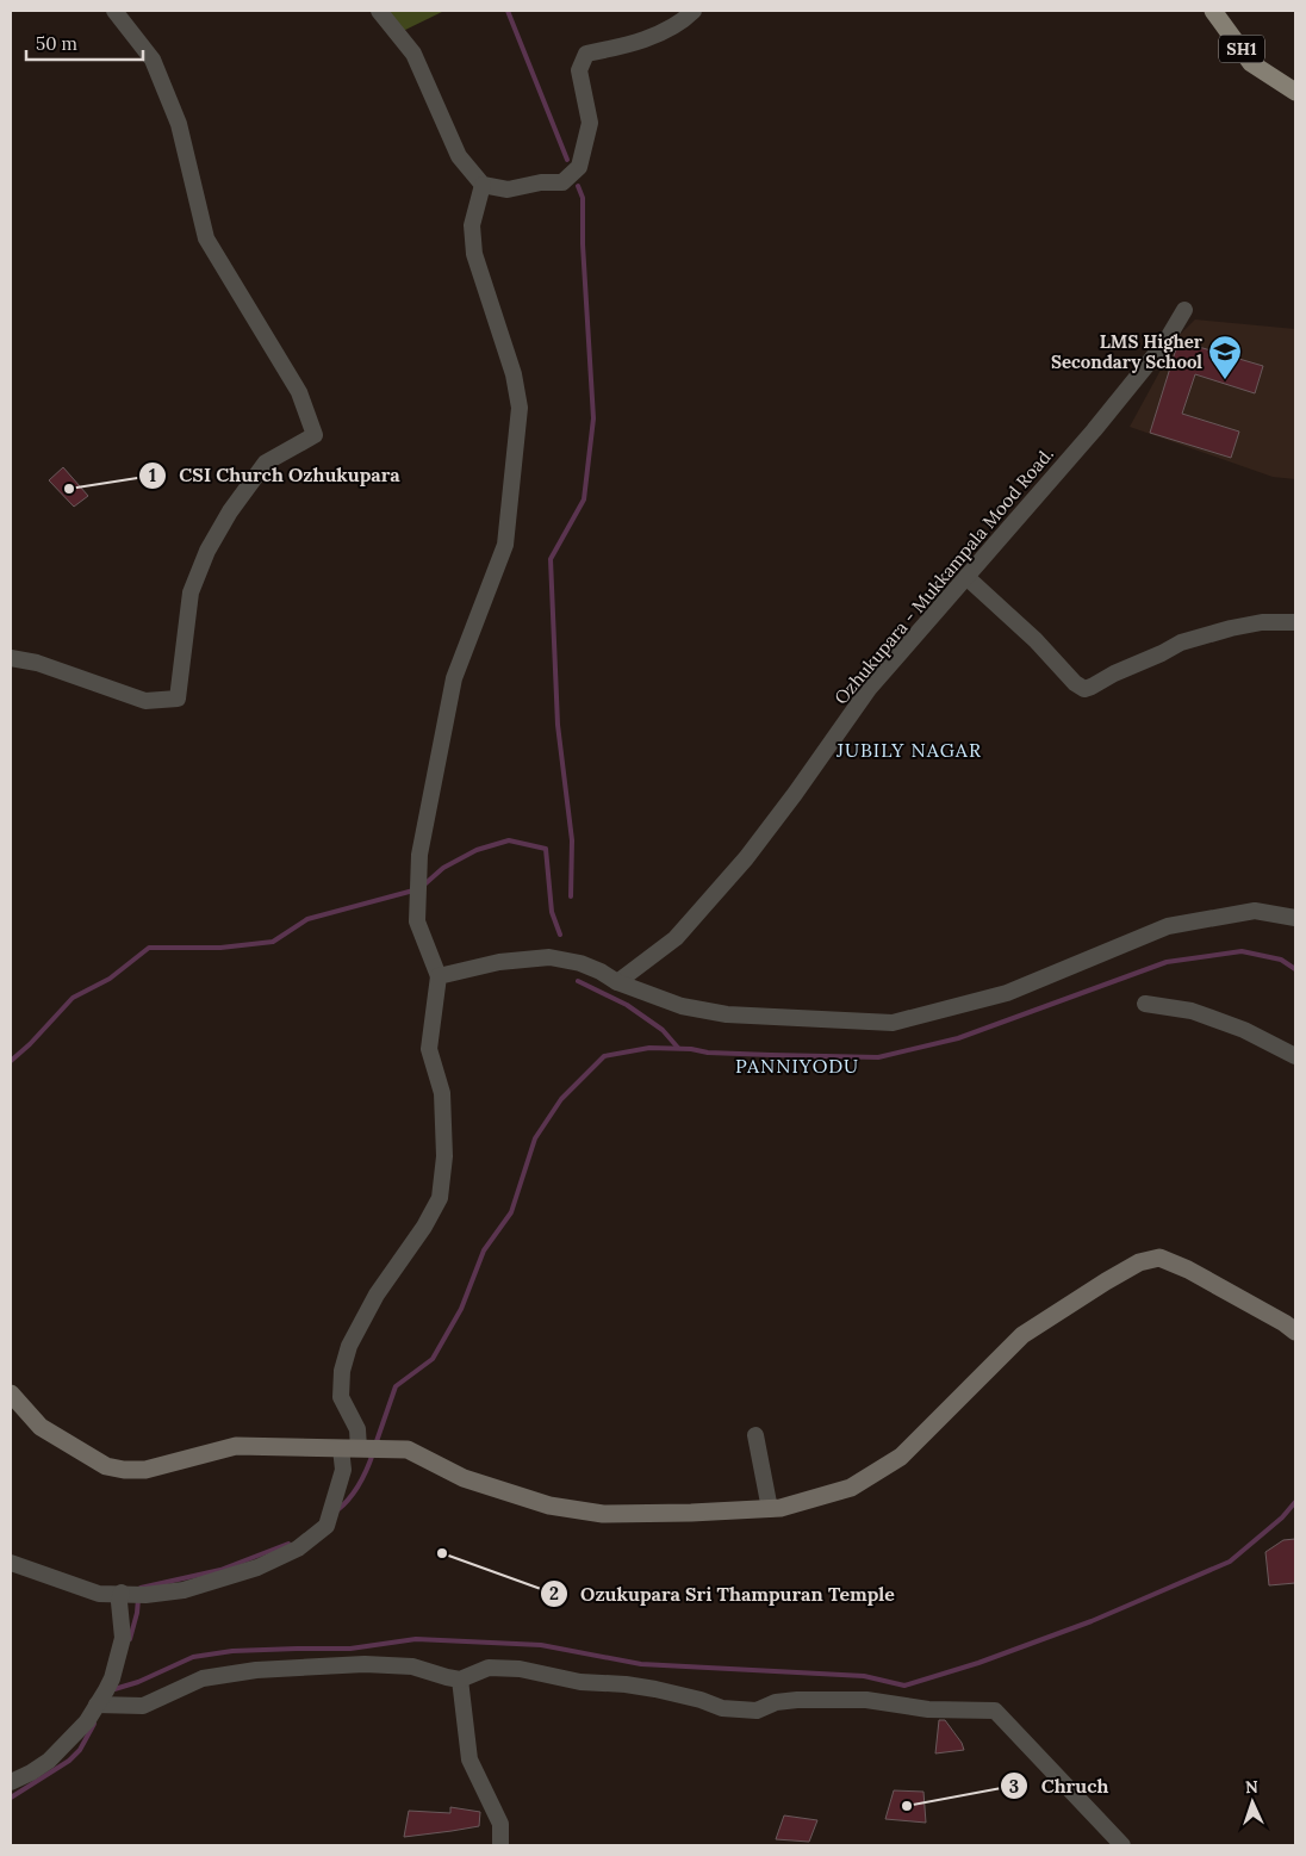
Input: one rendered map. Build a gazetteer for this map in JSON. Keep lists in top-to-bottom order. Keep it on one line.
{"streets":{"main road":["SH1"],"street":["Ozhukupara - Mukkampala Mood Road."]},"districts":["JUBILY NAGAR","PANNIYODU"],"places":{"school or university":["LMS Higher Secondary School"],"other":["CSI Church Ozhukupara","Ozukupara Sri Thampuran Temple","Chruch"]},"scale_bar":"50 m","north":"top"}
